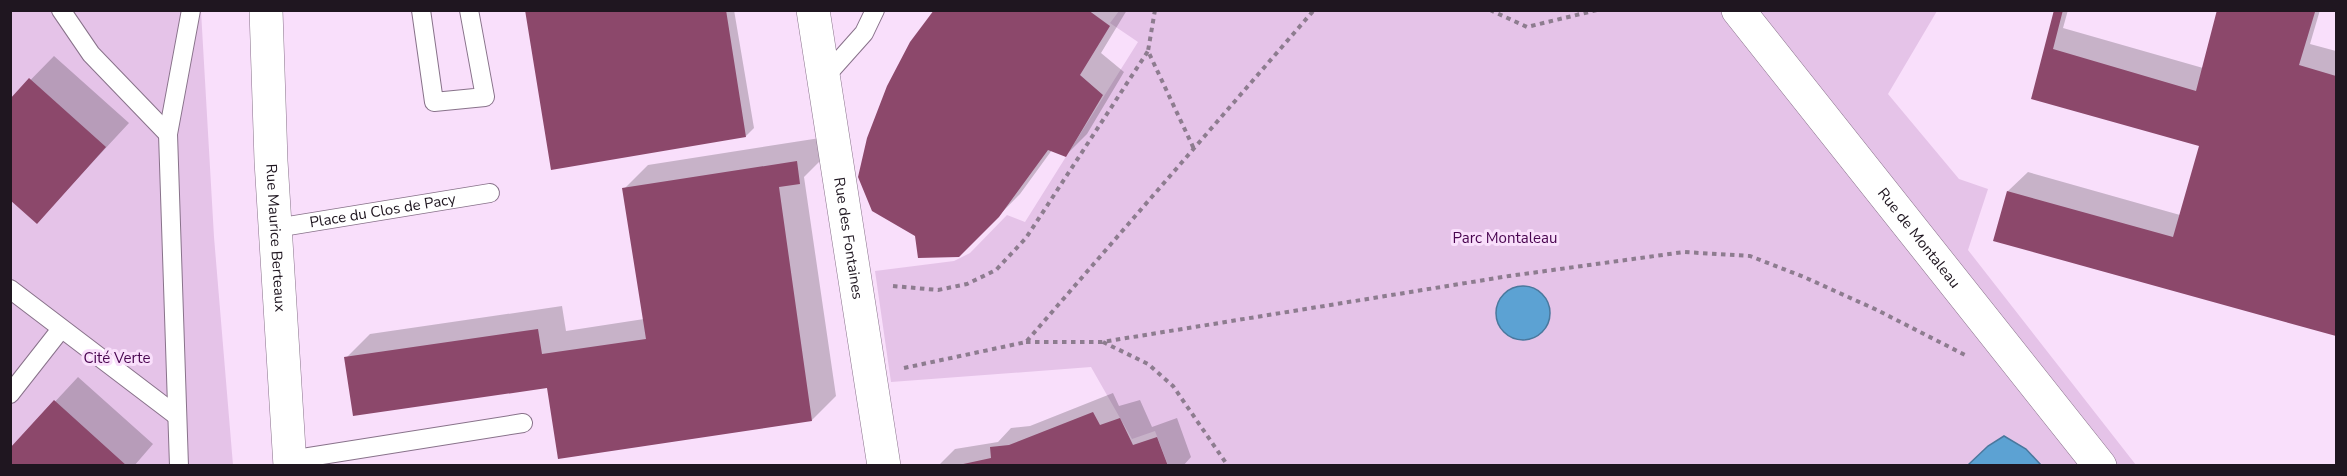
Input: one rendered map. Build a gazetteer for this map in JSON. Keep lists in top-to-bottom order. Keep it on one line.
{"streets":{"street":["Rue Maurice Berteaux","Rue des Fontaines","Rue de Montaleau"],"lane":["Place du Clos de Pacy"]},"crossings":[["Place du Clos de Pacy","Rue Maurice Berteaux"]],"parks":["Parc Montaleau","Cité Verte"]}
